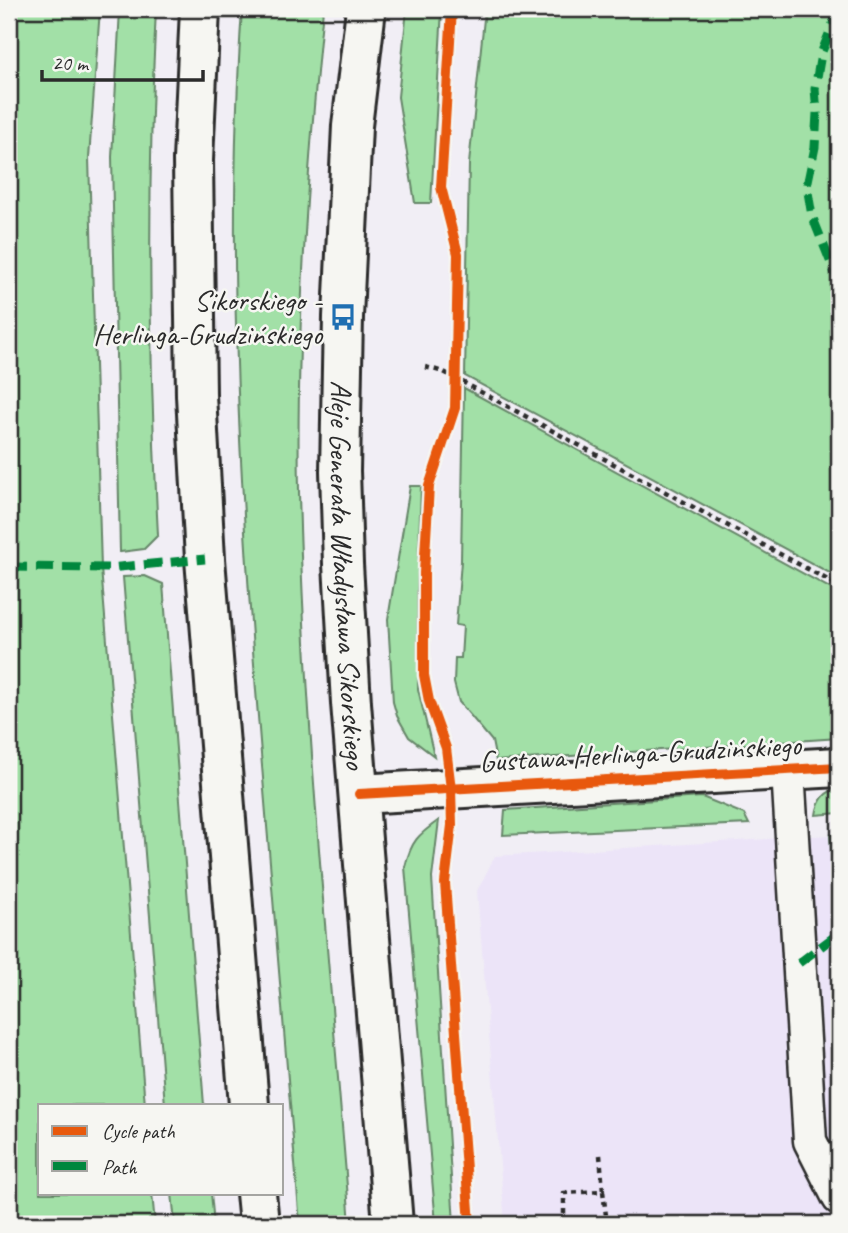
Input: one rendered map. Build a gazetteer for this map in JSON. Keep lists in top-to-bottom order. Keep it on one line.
{"streets":{"main road":["Aleje Generała Władysława Sikorskiego","Gustawa Herlinga-Grudzińskiego"]},"crossings":[["Aleje Generała Władysława Sikorskiego","Gustawa Herlinga-Grudzińskiego"]],"places":{"bus stop":["Sikorskiego - Herlinga-Grudzińskiego"]},"legend":["Cycle path","Path"],"scale_bar":"20 m"}
